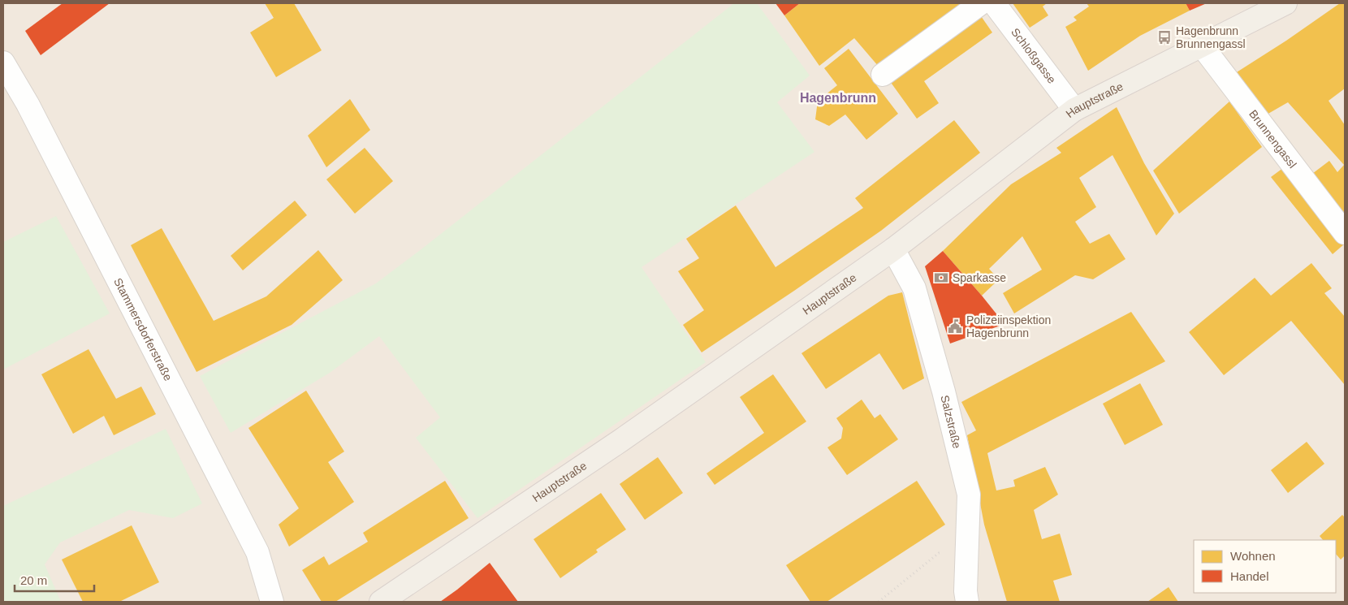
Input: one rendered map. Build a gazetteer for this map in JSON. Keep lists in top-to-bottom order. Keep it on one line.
{"streets":{"main road":["Hauptstraße"],"street":["Schloßgasse","Brunnengassl","Stammersdorferstraße","Salzstraße"]},"crossings":[["Schloßgasse","Hauptstraße"],["Hauptstraße","Brunnengassl"],["Hauptstraße","Salzstraße"]],"districts":["Hagenbrunn"],"places":{"bus stop":["Hagenbrunn Brunnengassl"],"bank":["Sparkasse"],"public building":["Polizeiinspektion Hagenbrunn"]},"legend":["Wohnen","Handel"],"scale_bar":"20 m"}
